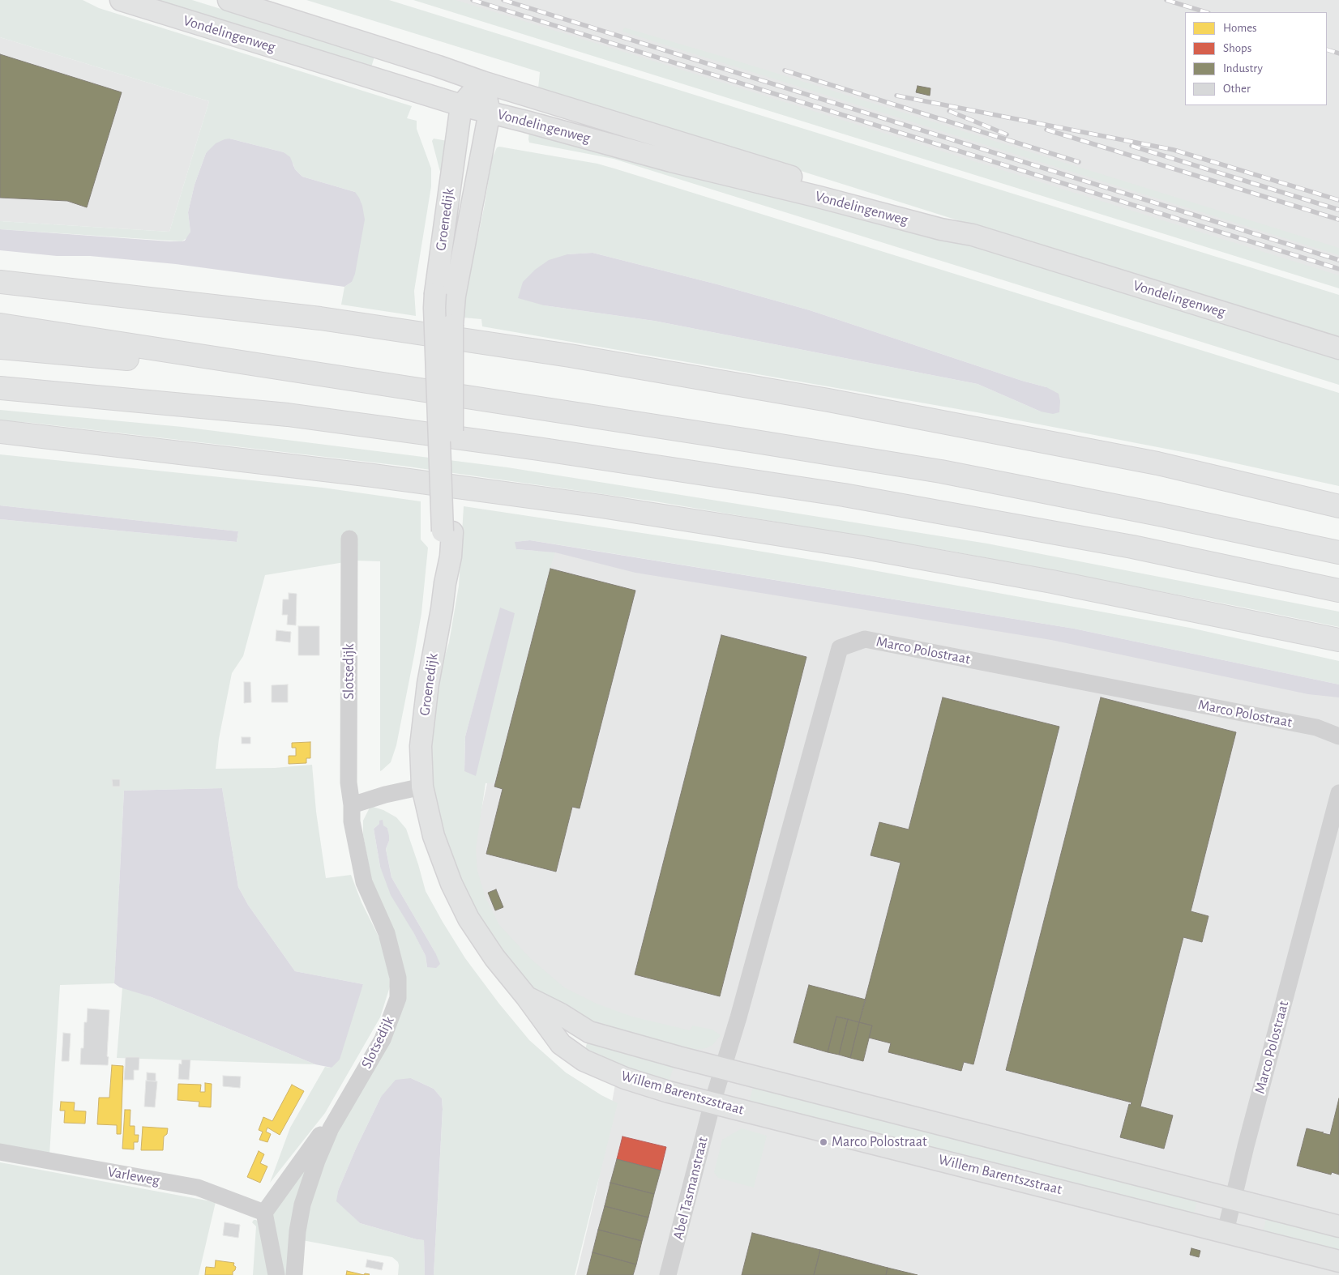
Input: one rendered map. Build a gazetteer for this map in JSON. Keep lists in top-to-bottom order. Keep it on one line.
{"streets":{"main road":["Vondelingenweg","Groenedijk","Willem Barentszstraat"],"street":["Marco Polostraat","Slotsedijk","Varleweg","Abel Tasmanstraat"]},"crossings":[["Vondelingenweg","Groenedijk"],["Groenedijk","Willem Barentszstraat"],["Marco Polostraat","Willem Barentszstraat"],["Marco Polostraat","Abel Tasmanstraat"],["Willem Barentszstraat","Abel Tasmanstraat"]],"places":["Marco Polostraat"],"legend":["Homes","Shops","Industry","Other"]}
